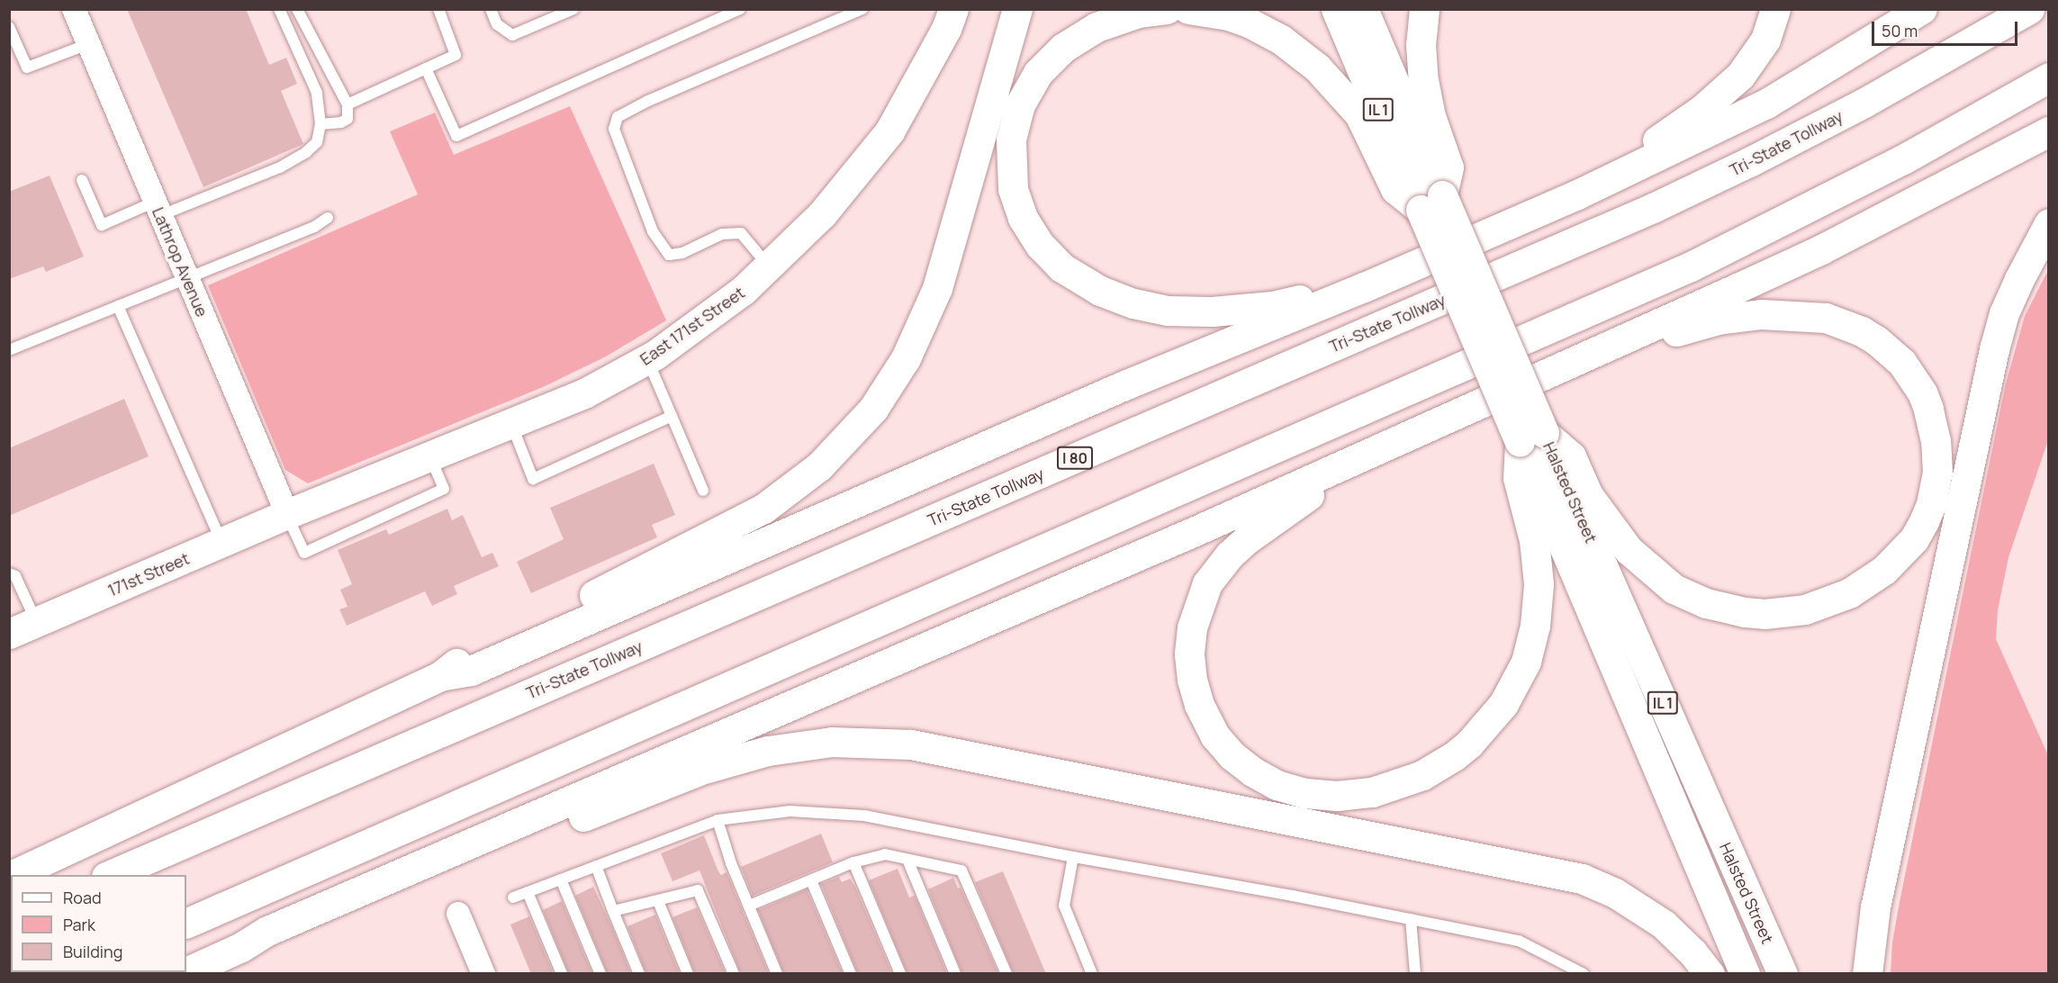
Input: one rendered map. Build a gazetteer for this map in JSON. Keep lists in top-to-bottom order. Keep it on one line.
{"streets":{"main road":["IL 1","Tri-State Tollway","East 171st Street","I 80","Halsted Street","171st Street"],"street":["Lathrop Avenue"]},"crossings":[["Lathrop Avenue","East 171st Street"],["Lathrop Avenue","171st Street"],["East 171st Street","171st Street"]],"legend":["Road","Park","Building"],"scale_bar":"50 m"}
